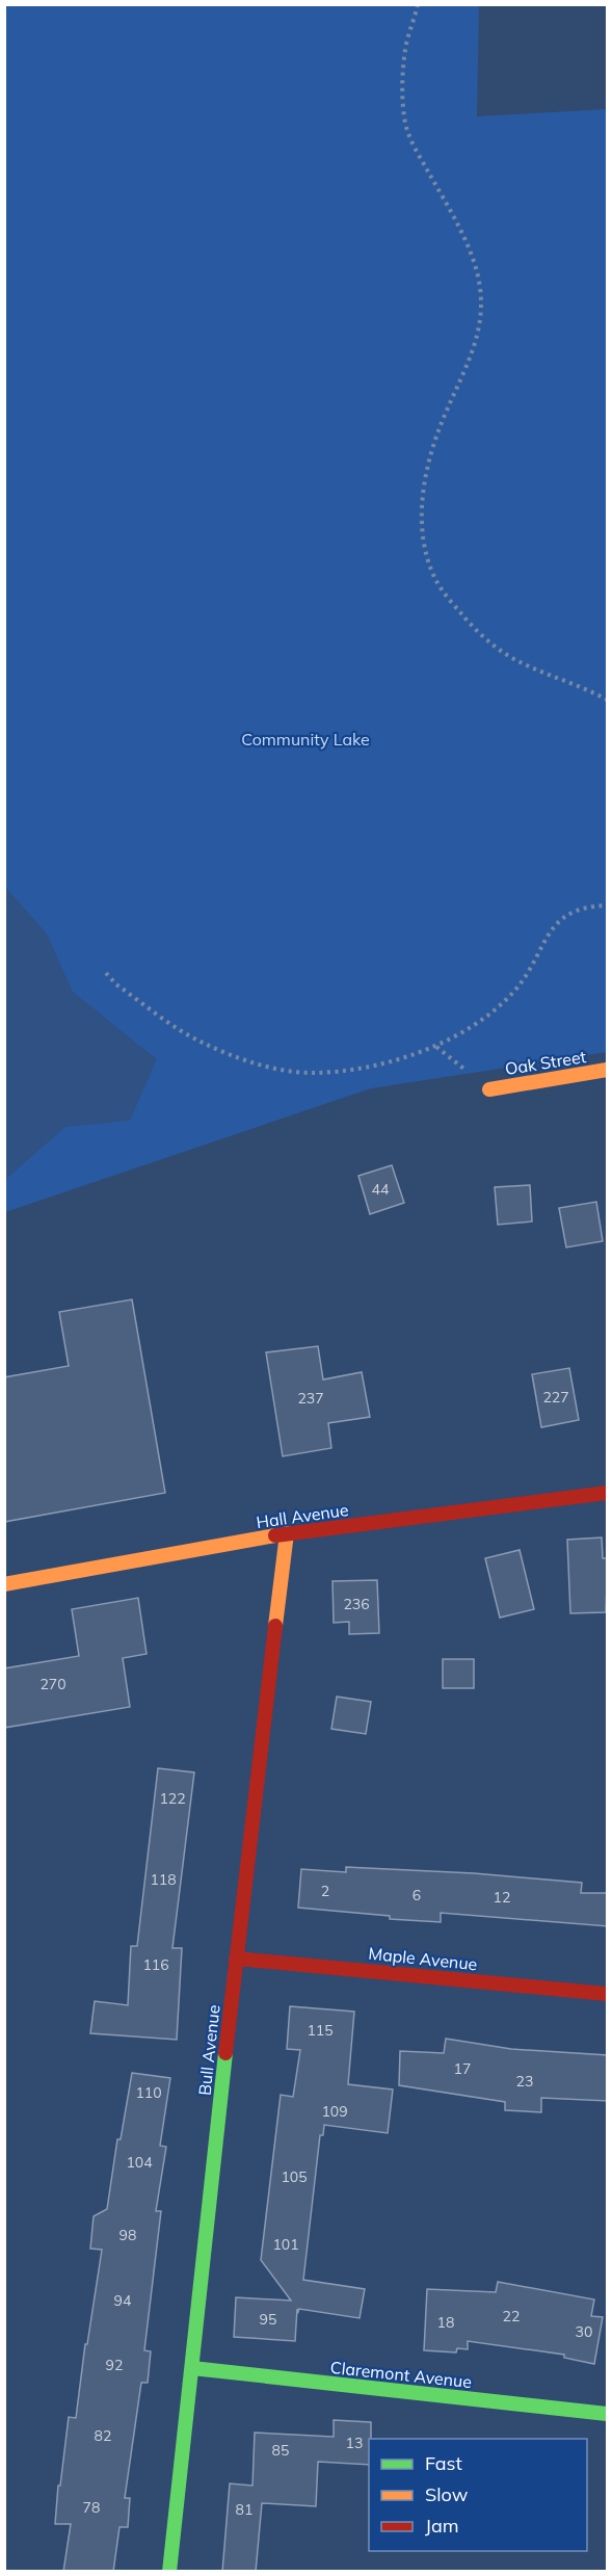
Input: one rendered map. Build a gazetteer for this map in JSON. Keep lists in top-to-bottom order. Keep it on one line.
{"streets":{"street":["Oak Street","Hall Avenue","Maple Avenue","Bull Avenue","Claremont Avenue"]},"crossings":[["Hall Avenue","Bull Avenue"],["Maple Avenue","Bull Avenue"],["Bull Avenue","Claremont Avenue"]],"parks":["Community Lake"],"house_numbers":["44","227","237","236","270","122","118","2","6","12","116","115","17","23","110","109","104","105","98","101","94","22","95","18","30","92","82","13","85","78","81"],"legend":["Fast","Slow","Jam"]}
